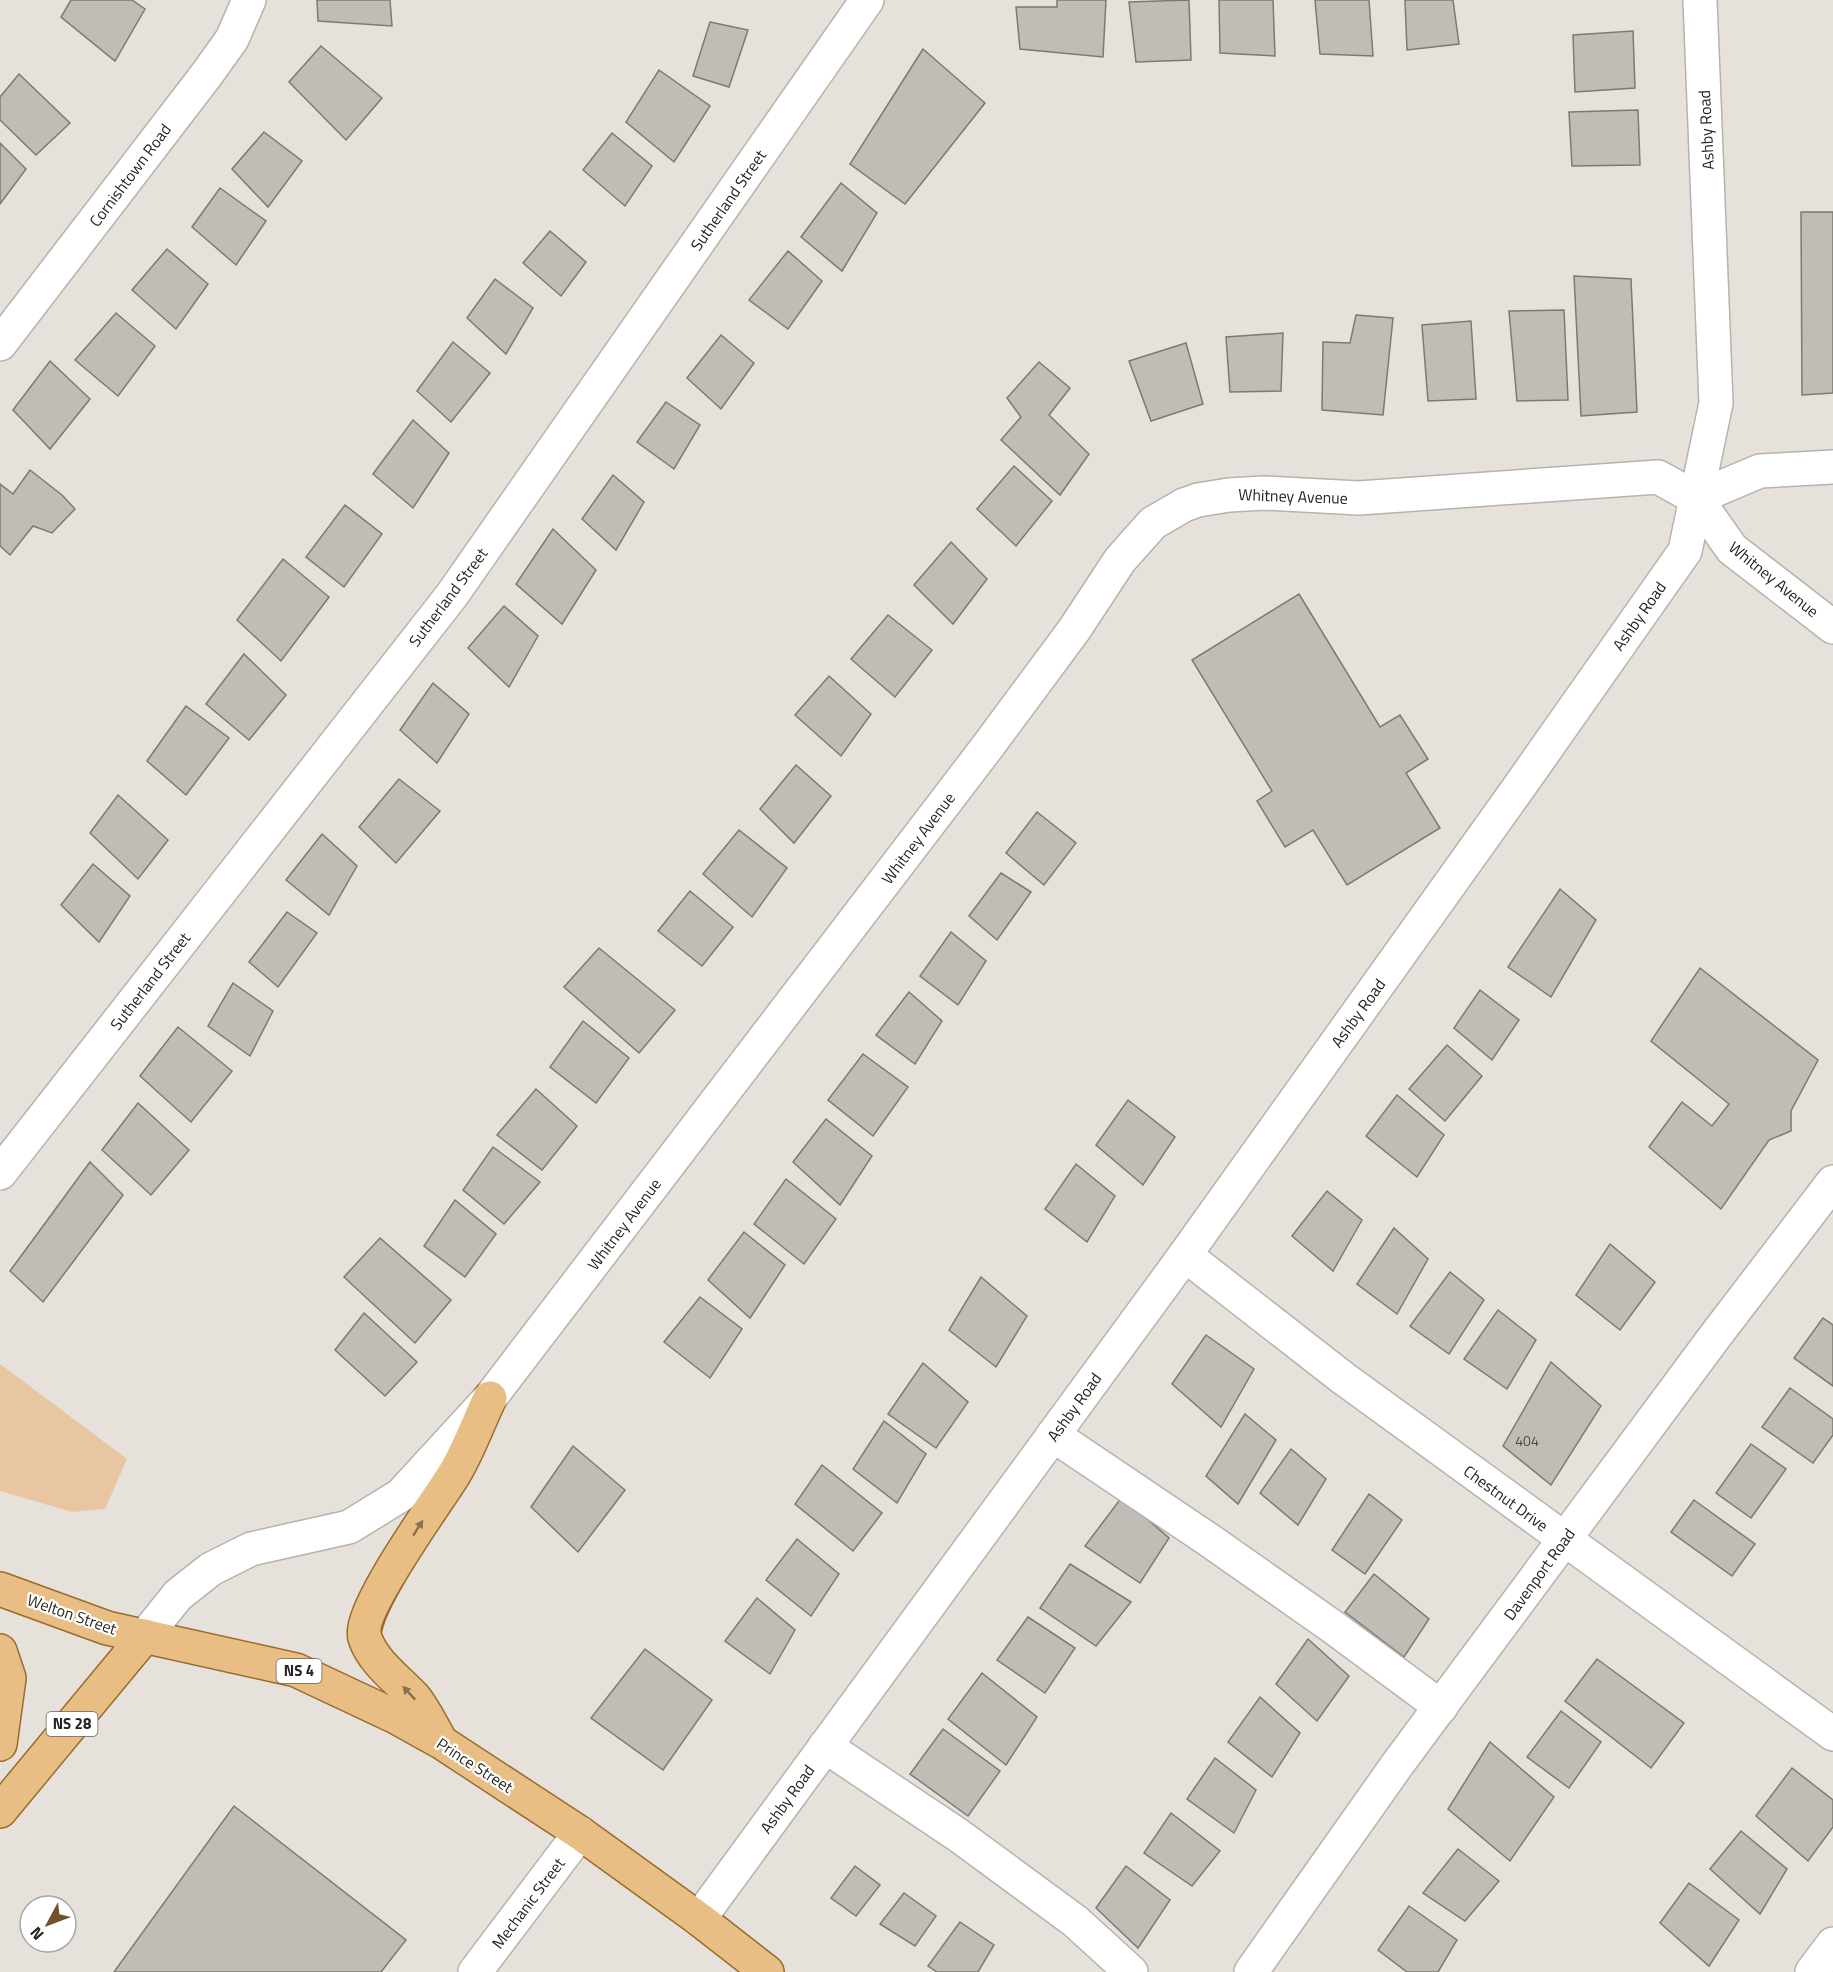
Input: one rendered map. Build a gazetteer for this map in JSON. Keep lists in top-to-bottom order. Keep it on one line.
{"streets":{"main road":["Welton Street","NS 4","NS 28","Prince Street"],"street":["Ashby Road","Cornishtown Road","Sutherland Street","Whitney Avenue","Chestnut Drive","Davenport Road","Mechanic Street"]},"crossings":[["Ashby Road","Whitney Avenue"],["Ashby Road","Chestnut Drive"],["Ashby Road","Prince Street"],["Whitney Avenue","Welton Street"],["Whitney Avenue","NS 28"],["Whitney Avenue","Prince Street"],["Chestnut Drive","Davenport Road"],["Welton Street","NS 28"],["Welton Street","Prince Street"],["NS 28","Prince Street"],["Prince Street","Mechanic Street"]],"house_numbers":["404"],"north":"bottom left"}
